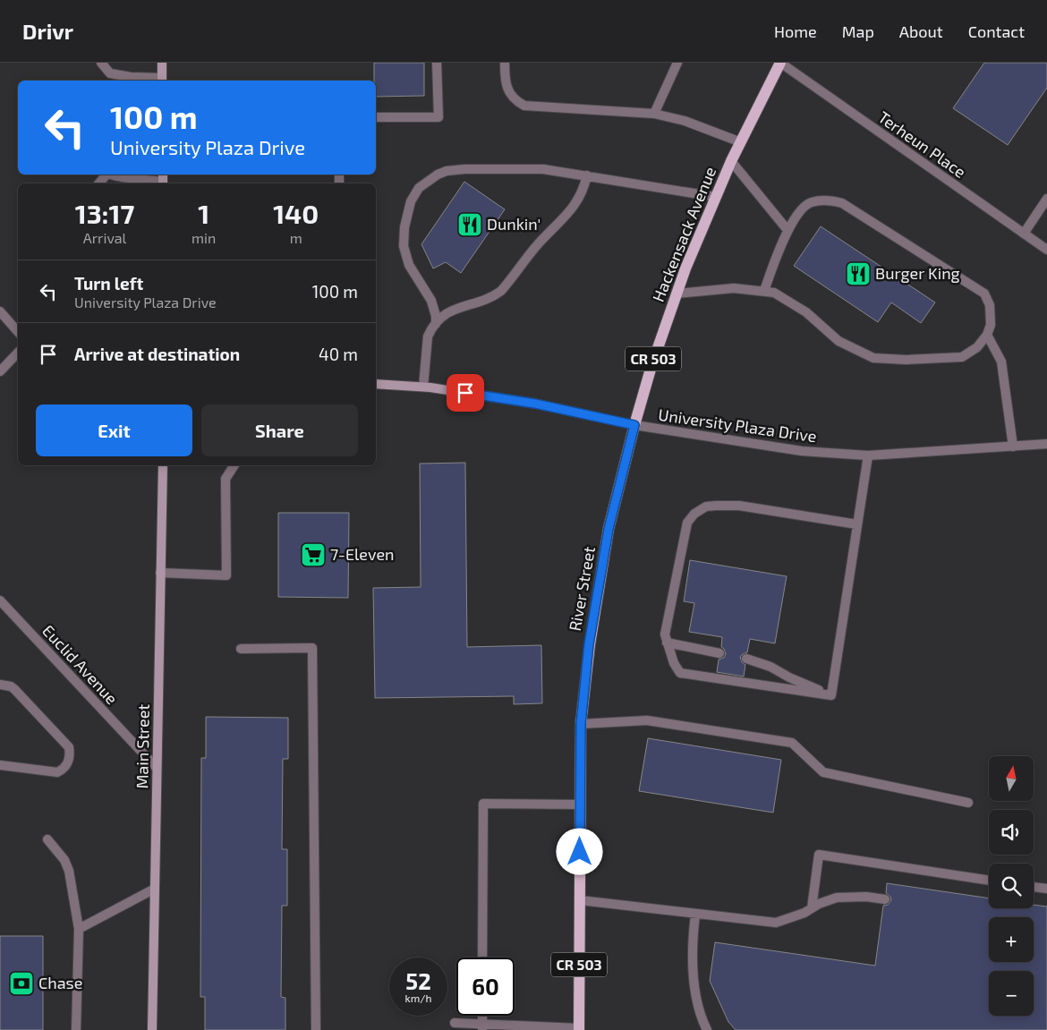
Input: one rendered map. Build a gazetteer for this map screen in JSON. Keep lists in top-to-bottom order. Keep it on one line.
{"streets":{"main road":["Hackensack Avenue","CR 503","University Plaza Drive","River Street","Main Street"],"street":["Terheun Place","Euclid Avenue"]},"crossings":[["Terheun Place","Hackensack Avenue"],["Hackensack Avenue","University Plaza Drive"],["Hackensack Avenue","River Street"],["University Plaza Drive","River Street"],["Euclid Avenue","Main Street"]],"places":{"restaurant":["Dunkin'","Burger King"],"supermarket":["7-Eleven"],"bank":["Chase"]},"north":"top","page":{"header":"Drivr","nav":["Home","Map","About","Contact"],"turn":["100 m","University Plaza Drive"],"eta":["13:17","Arrival","1","min","140","m"],"list":[{"name":"Turn left","note":"University Plaza Drive","value":"100 m"},{"name":"Arrive at destination","value":"40 m"}],"buttons":["Exit","Share"],"map_buttons":["+","−"],"speed":"52 km/h","limit":"60"}}
